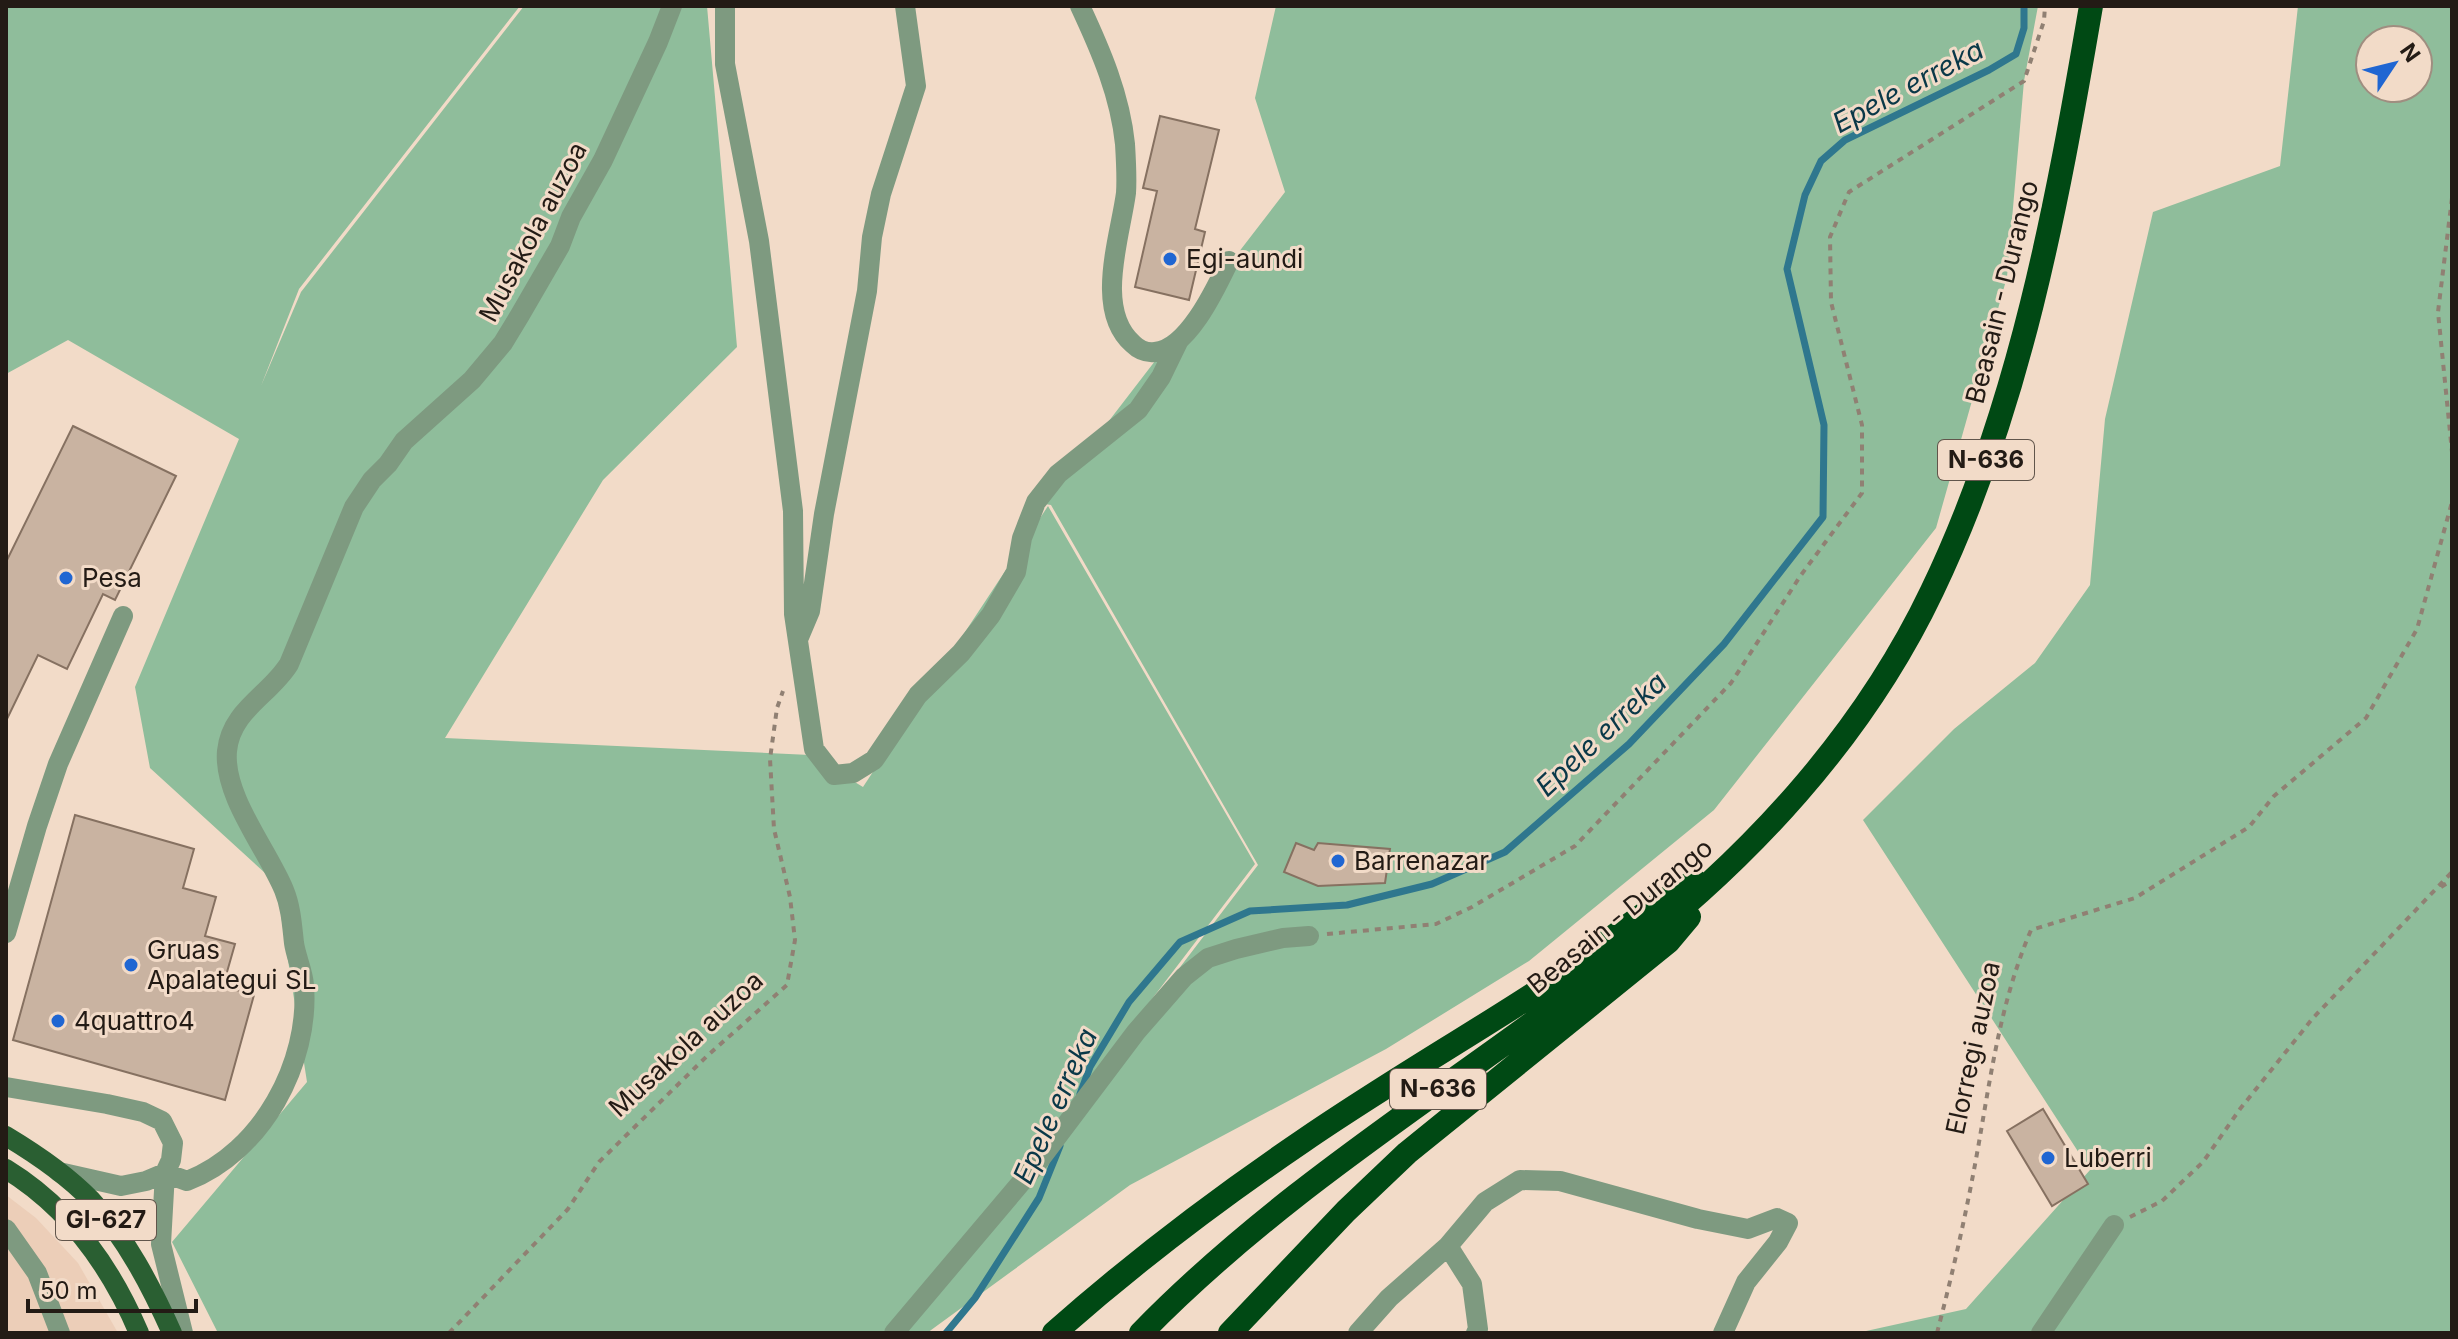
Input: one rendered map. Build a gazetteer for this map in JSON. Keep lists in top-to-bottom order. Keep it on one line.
{"streets":{"highway":["Beasain - Durango","N-636"],"main road":["GI-627"],"street":["Musakola auzoa"],"path":["Elorregi auzoa"]},"crossings":[["Musakola auzoa","GI-627"]],"water":["Epele erreka"],"places":["Egi-aundi","Pesa","Barrenazar","Gruas Apalategui SL","4quattro4","Luberri"],"scale_bar":"50 m","north":"top right"}
